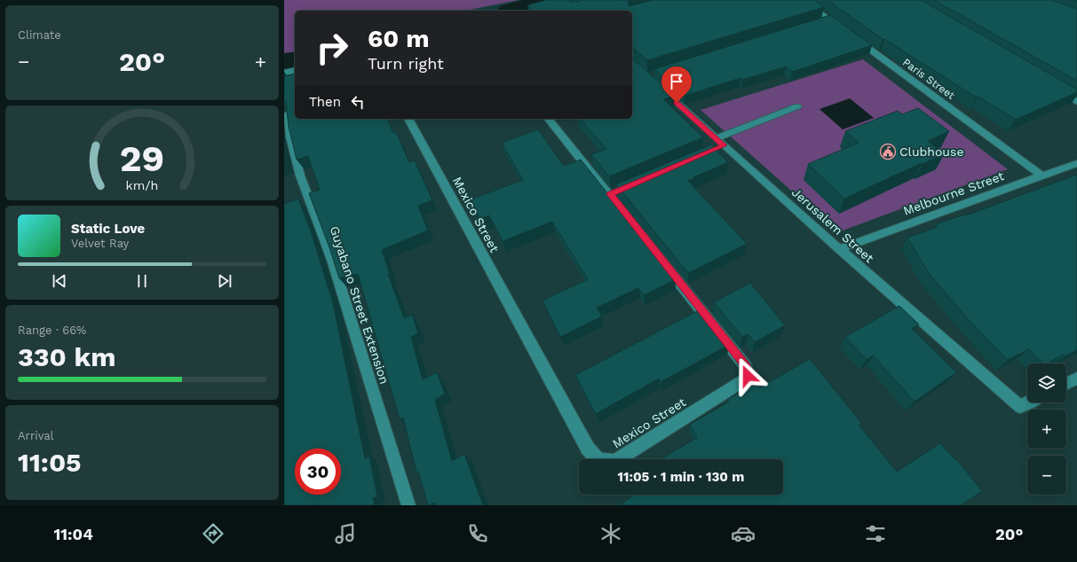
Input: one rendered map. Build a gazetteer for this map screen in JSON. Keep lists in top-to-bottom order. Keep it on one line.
{"streets":{"street":["Paris Street","Melbourne Street","Mexico Street","Jerusalem Street","Guyabano Street Extension"]},"crossings":[["Paris Street","Melbourne Street"],["Melbourne Street","Jerusalem Street"]],"places":{"public building":["Clubhouse"]},"page":{"tile":["Climate",["Range · 66%","330 km"],["Arrival","11:05"]],"turn":["60 m","Turn right"],"heat":["−","20°","+"],"then":"Then","song":["Static Love","Velvet Ray"],"map_buttons":["+","−"],"limit":"30","trip":"11:05 · 1 min · 130 m","tabs":["11:04","20°"],"gauge":["29","km/h"]}}
